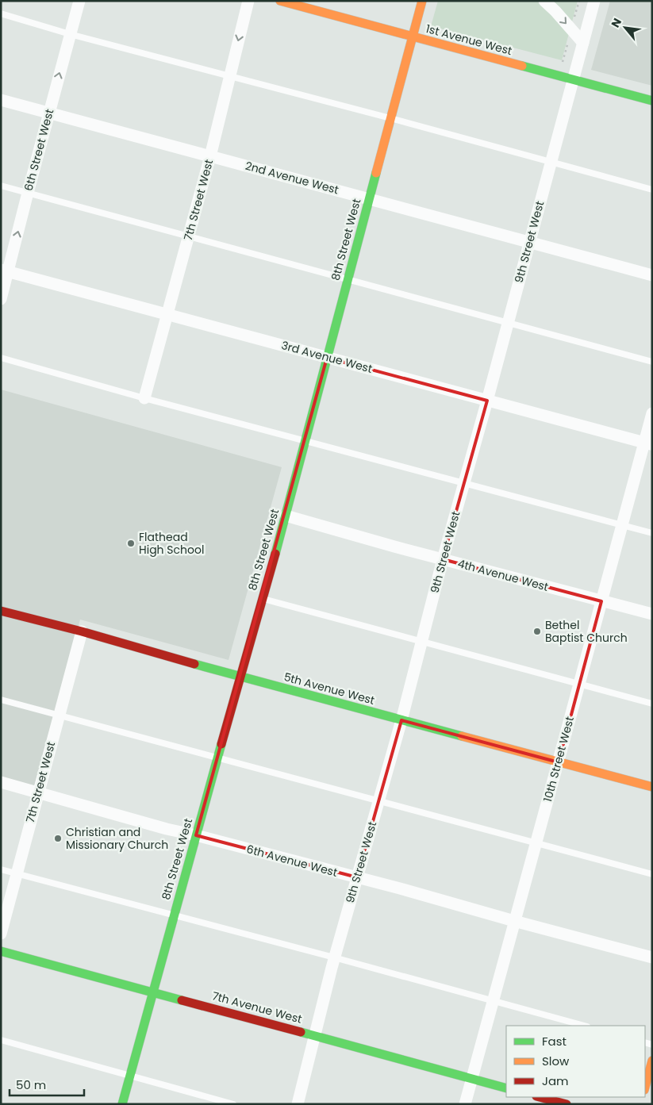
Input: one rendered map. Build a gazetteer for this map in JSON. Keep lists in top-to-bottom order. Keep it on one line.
{"streets":{"street":["1st Avenue West","6th Street West","2nd Avenue West","7th Street West","8th Street West","9th Street West","3rd Avenue West","4th Avenue West","5th Avenue West","10th Street West","6th Avenue West","7th Avenue West"]},"crossings":[["1st Avenue West","8th Street West"],["1st Avenue West","9th Street West"],["6th Street West","2nd Avenue West"],["6th Street West","3rd Avenue West"],["2nd Avenue West","7th Street West"],["2nd Avenue West","8th Street West"],["2nd Avenue West","9th Street West"],["7th Street West","3rd Avenue West"],["7th Street West","5th Avenue West"],["7th Street West","6th Avenue West"],["8th Street West","3rd Avenue West"],["8th Street West","4th Avenue West"],["8th Street West","5th Avenue West"],["8th Street West","6th Avenue West"],["8th Street West","7th Avenue West"],["9th Street West","3rd Avenue West"],["9th Street West","4th Avenue West"],["9th Street West","5th Avenue West"],["9th Street West","6th Avenue West"],["9th Street West","7th Avenue West"],["3rd Avenue West","10th Street West"],["4th Avenue West","10th Street West"],["5th Avenue West","10th Street West"],["10th Street West","6th Avenue West"],["10th Street West","7th Avenue West"]],"one_way":["6th Street West"],"places":["Flathead High School","Bethel Baptist Church","Christian and Missionary Church"],"legend":["Fast","Slow","Jam"],"scale_bar":"50 m","north":"top left"}
